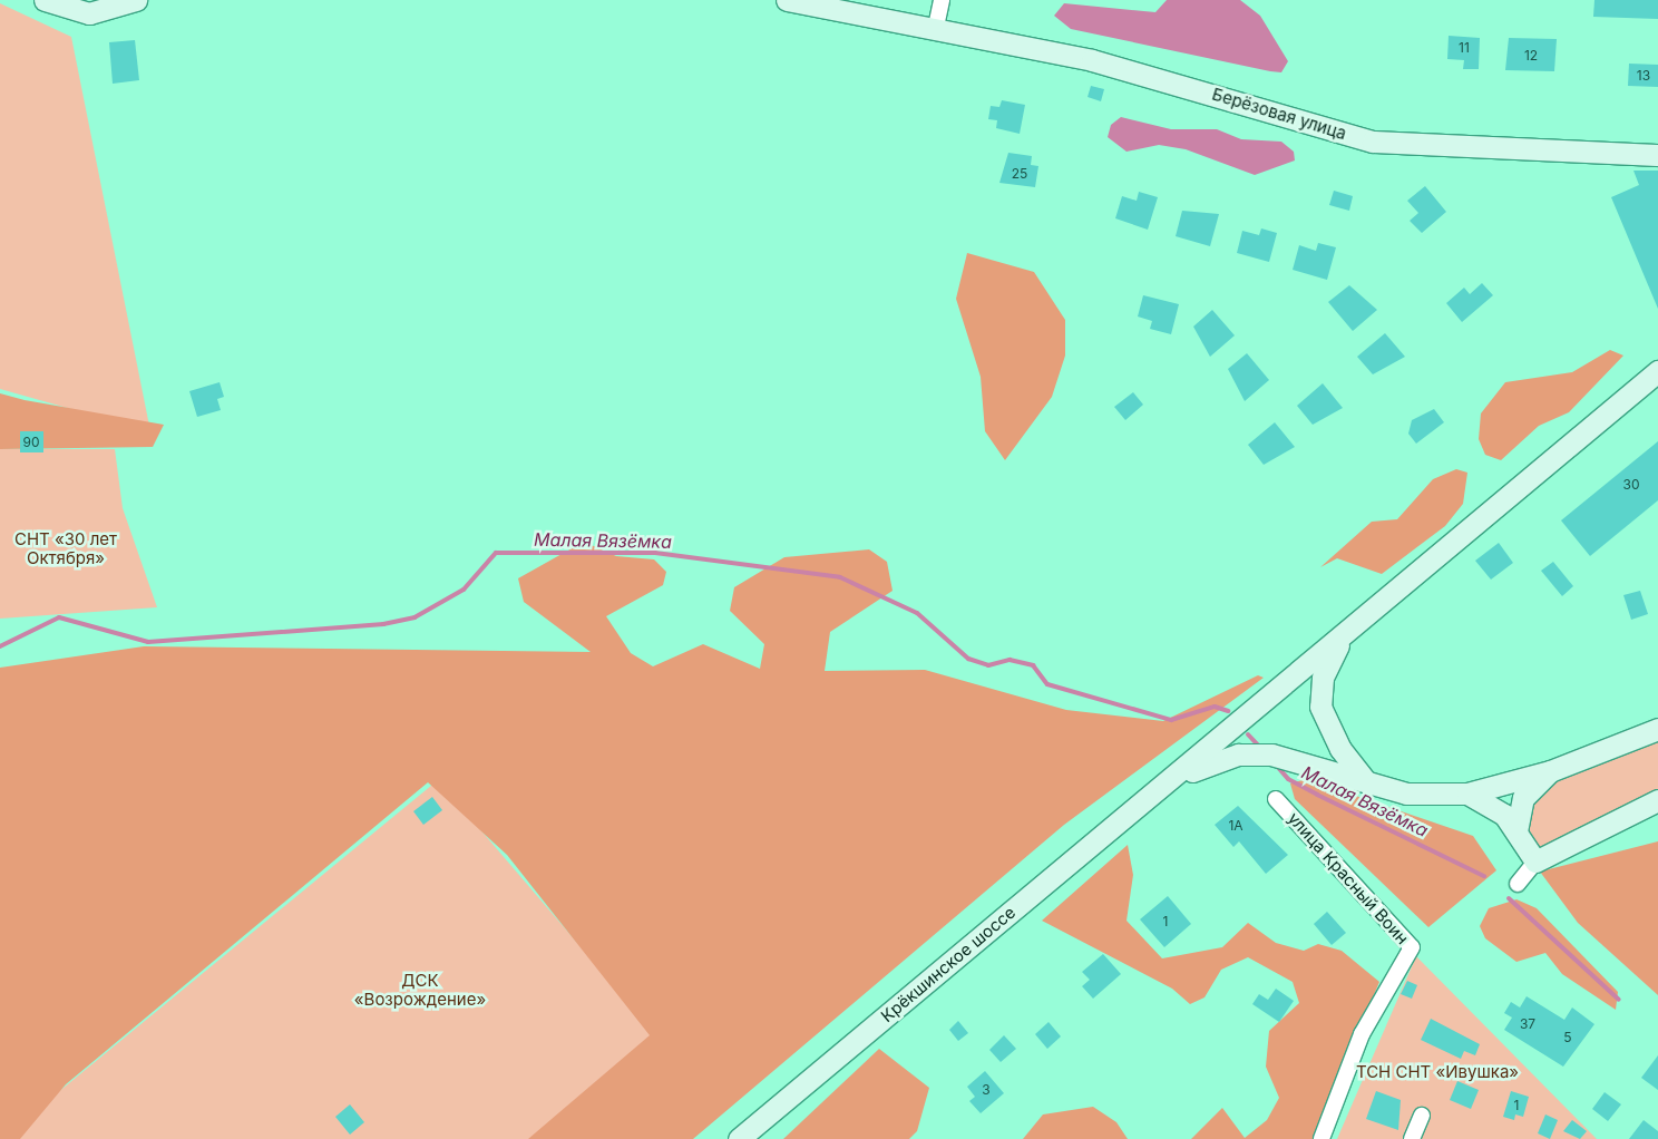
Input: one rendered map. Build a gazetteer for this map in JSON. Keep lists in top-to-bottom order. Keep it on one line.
{"streets":{"street":["Берёзовая улица","улица Красный Воин","Крёкшинское шоссе"]},"water":["Малая Вязёмка"],"parks":["СНТ «30 лет Октября»","ДСК «Возрождение»","ТСН СНТ «Ивушка»"],"house_numbers":["11","12","13","25","90","30","1А","1","37","5","3","1"]}
